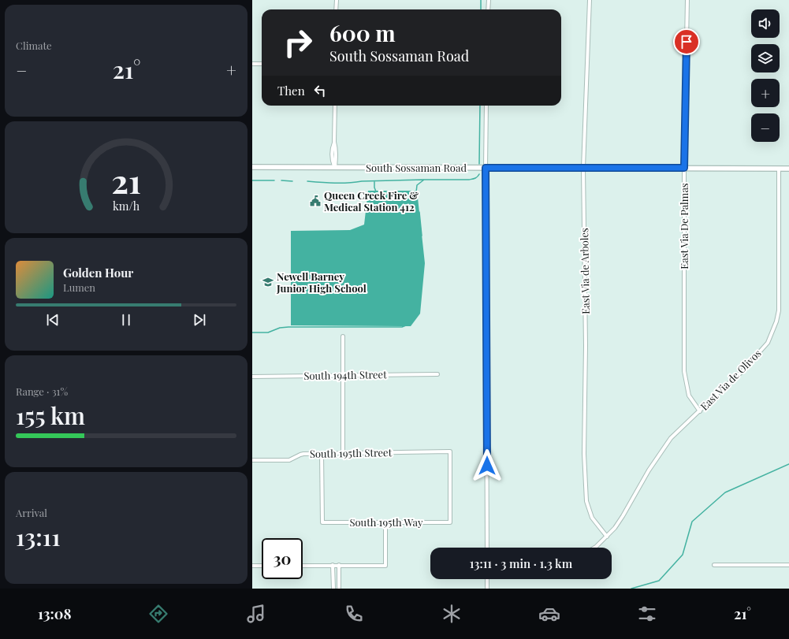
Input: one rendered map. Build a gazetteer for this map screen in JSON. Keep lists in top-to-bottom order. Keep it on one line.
{"streets":{"main road":["South Sossaman Road"],"street":["East Via De Palmas","East Via de Arboles","South 194th Street","East Via de Olivos","South 195th Street","South 195th Way"]},"crossings":[["South Sossaman Road","East Via De Palmas"],["South Sossaman Road","East Via de Arboles"],["South Sossaman Road","East Via de Olivos"],["East Via De Palmas","East Via de Olivos"],["East Via de Arboles","East Via de Olivos"],["South 195th Street","South 195th Way"]],"places":{"public building":["Queen Creek Fire & Medical Station 412"],"school or university":["Newell Barney Junior High School"]},"page":{"tile":["Climate",["Range · 31%","155 km"],["Arrival","13:11"]],"map_buttons":["+","−"],"turn":["600 m","South Sossaman Road"],"heat":["−","21°","+"],"then":"Then","song":["Golden Hour","Lumen"],"limit":"30","trip":"13:11 · 3 min · 1.3 km","tabs":["13:08","21°"],"gauge":["21","km/h"]}}
